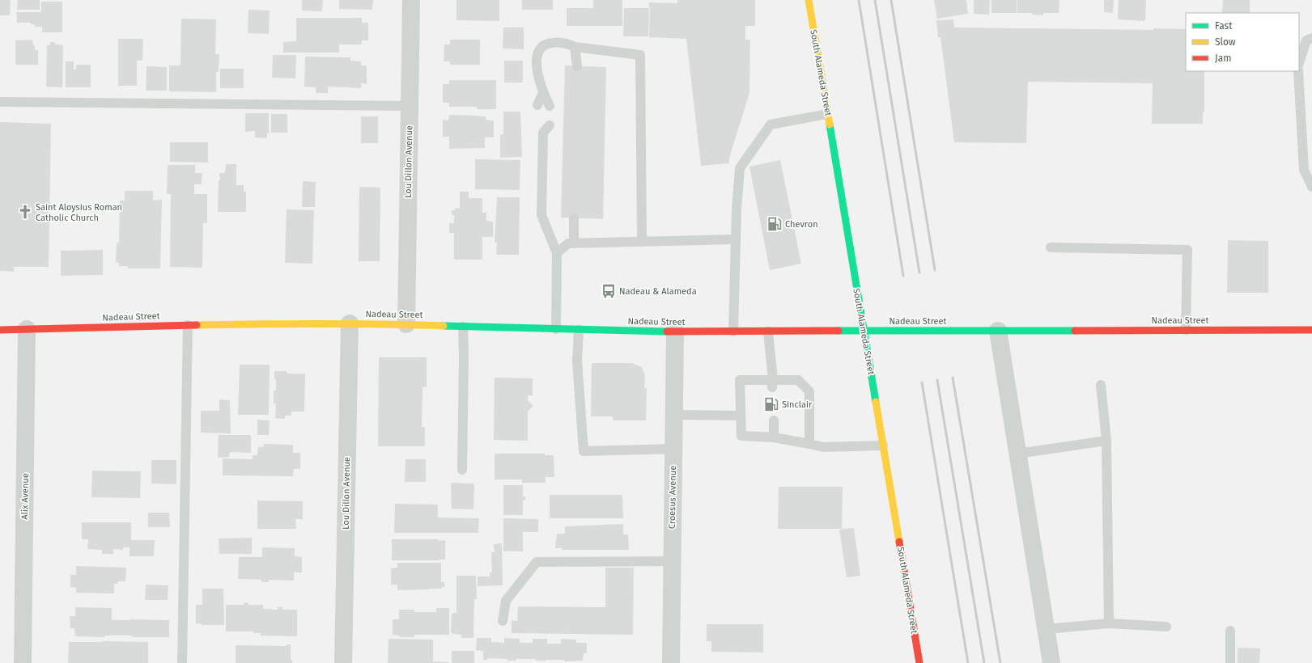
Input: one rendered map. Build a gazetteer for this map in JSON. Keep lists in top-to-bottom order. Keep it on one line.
{"streets":{"main road":["South Alameda Street","Nadeau Street"],"street":["Lou Dillon Avenue","Alix Avenue","Croesus Avenue"]},"crossings":[["South Alameda Street","Nadeau Street"],["Lou Dillon Avenue","Nadeau Street"],["Nadeau Street","Alix Avenue"],["Nadeau Street","Croesus Avenue"]],"places":{"church":["Saint Aloysius Roman Catholic Church"],"fuel station":["Chevron","Sinclair"],"bus stop":["Nadeau & Alameda"]},"legend":["Fast","Slow","Jam"]}
